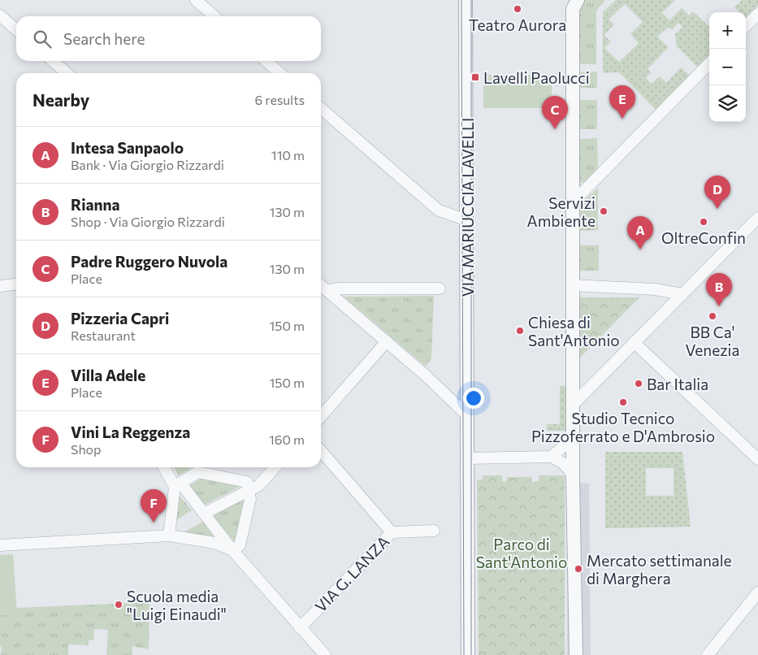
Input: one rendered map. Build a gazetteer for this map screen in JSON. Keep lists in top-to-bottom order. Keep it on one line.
{"streets":{"street":["VIA MARIUCCIA LAVELLI","VIA G. LANZA"]},"parks":["Parco di Sant'Antonio"],"places":{"other":["Teatro Aurora","Servizi Ambiente","OltreConfin","BB Ca' Venezia","Chiesa di Sant'Antonio","Bar Italia","Studio Tecnico Pizzoferrato e D'Ambrosio","Mercato settimanale di Marghera","Scuola media \"Luigi Einaudi\""],"transit":["Lavelli Paolucci"]},"page":{"map_buttons":["+","−"],"search":"Search here","heading":["Nearby","6 results"],"pins":["E","C","D","A","B","F"],"list":[{"mark":"A","name":"Intesa Sanpaolo","note":"Bank · Via Giorgio Rizzardi","value":"110 m"},{"mark":"B","name":"Rianna","note":"Shop · Via Giorgio Rizzardi","value":"130 m"},{"mark":"C","name":"Padre Ruggero Nuvola","note":"Place","value":"130 m"},{"mark":"D","name":"Pizzeria Capri","note":"Restaurant","value":"150 m"},{"mark":"E","name":"Villa Adele","note":"Place","value":"150 m"},{"mark":"F","name":"Vini La Reggenza","note":"Shop","value":"160 m"}]}}
